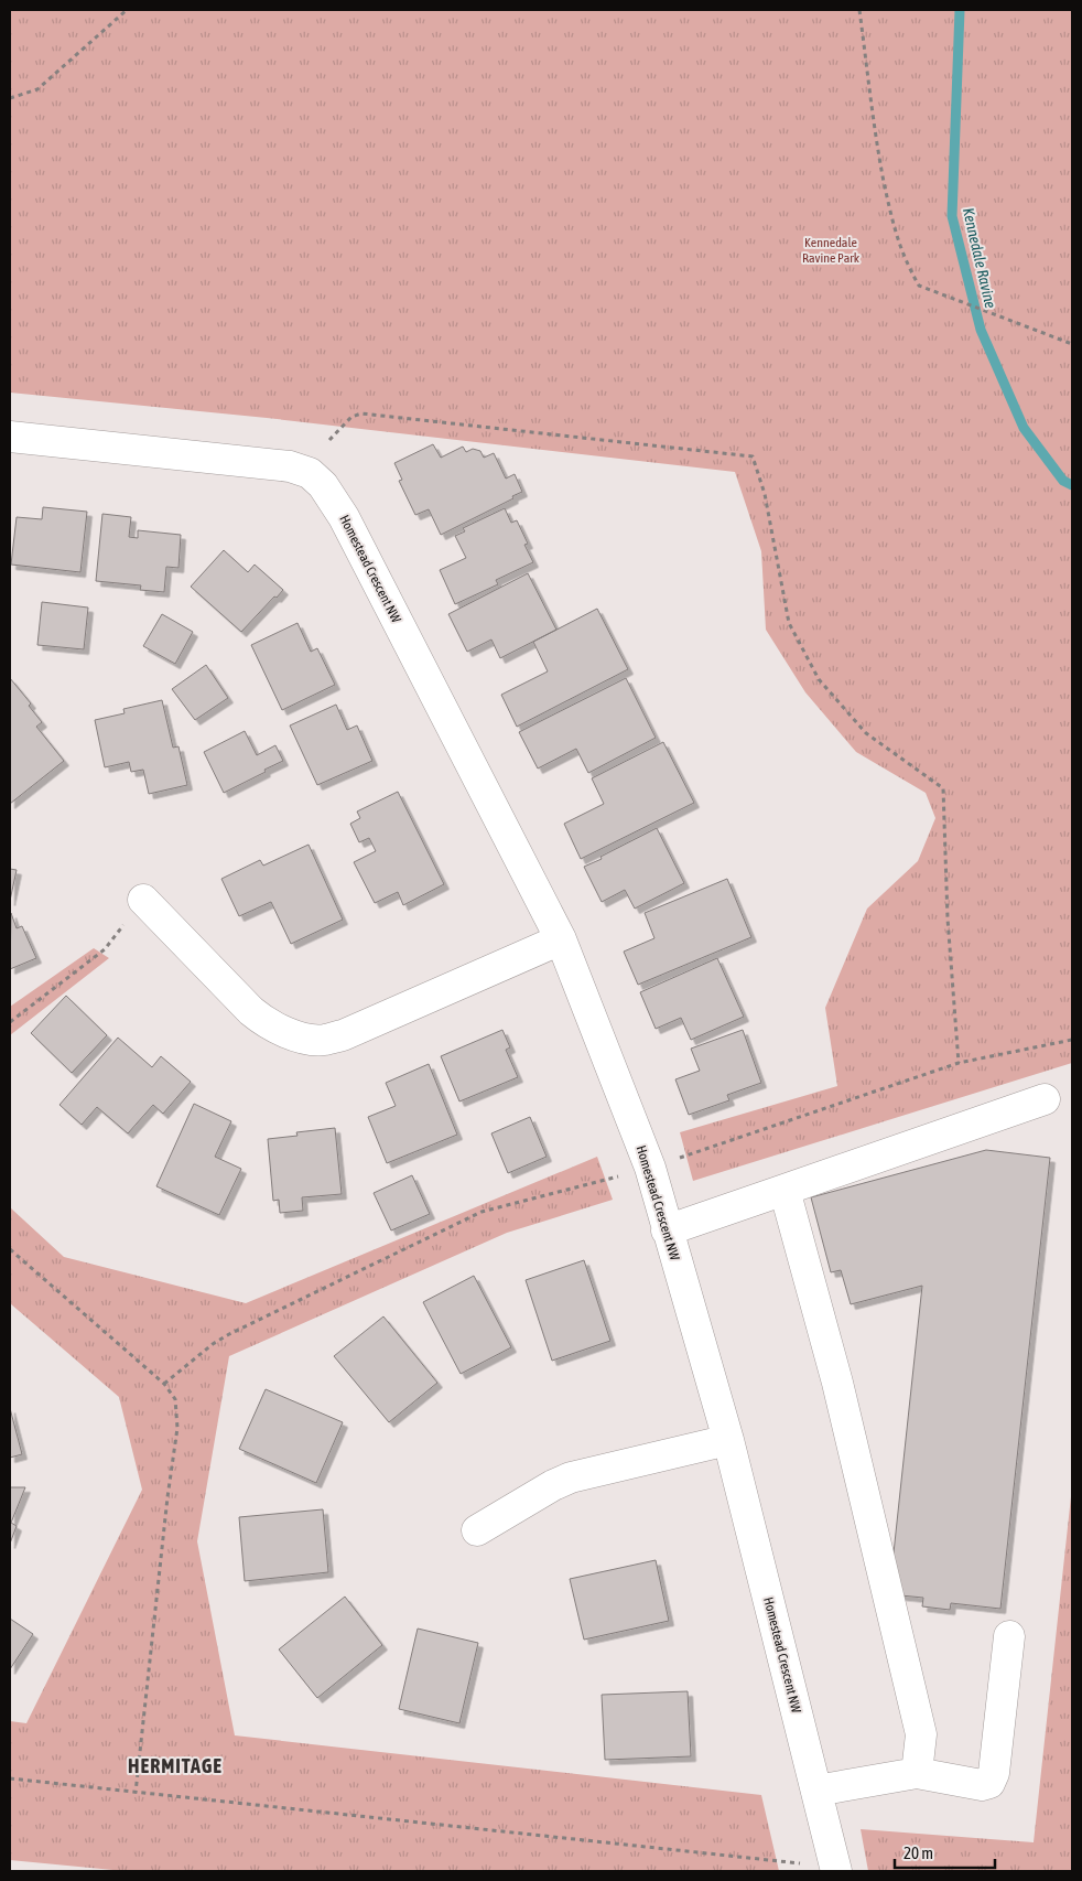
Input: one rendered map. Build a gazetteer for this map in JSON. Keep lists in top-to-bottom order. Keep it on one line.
{"streets":{"street":["Homestead Crescent NW"]},"districts":["HERMITAGE"],"water":["Kennedale Ravine"],"parks":["Kennedale Ravine Park"],"scale_bar":"20 m"}
